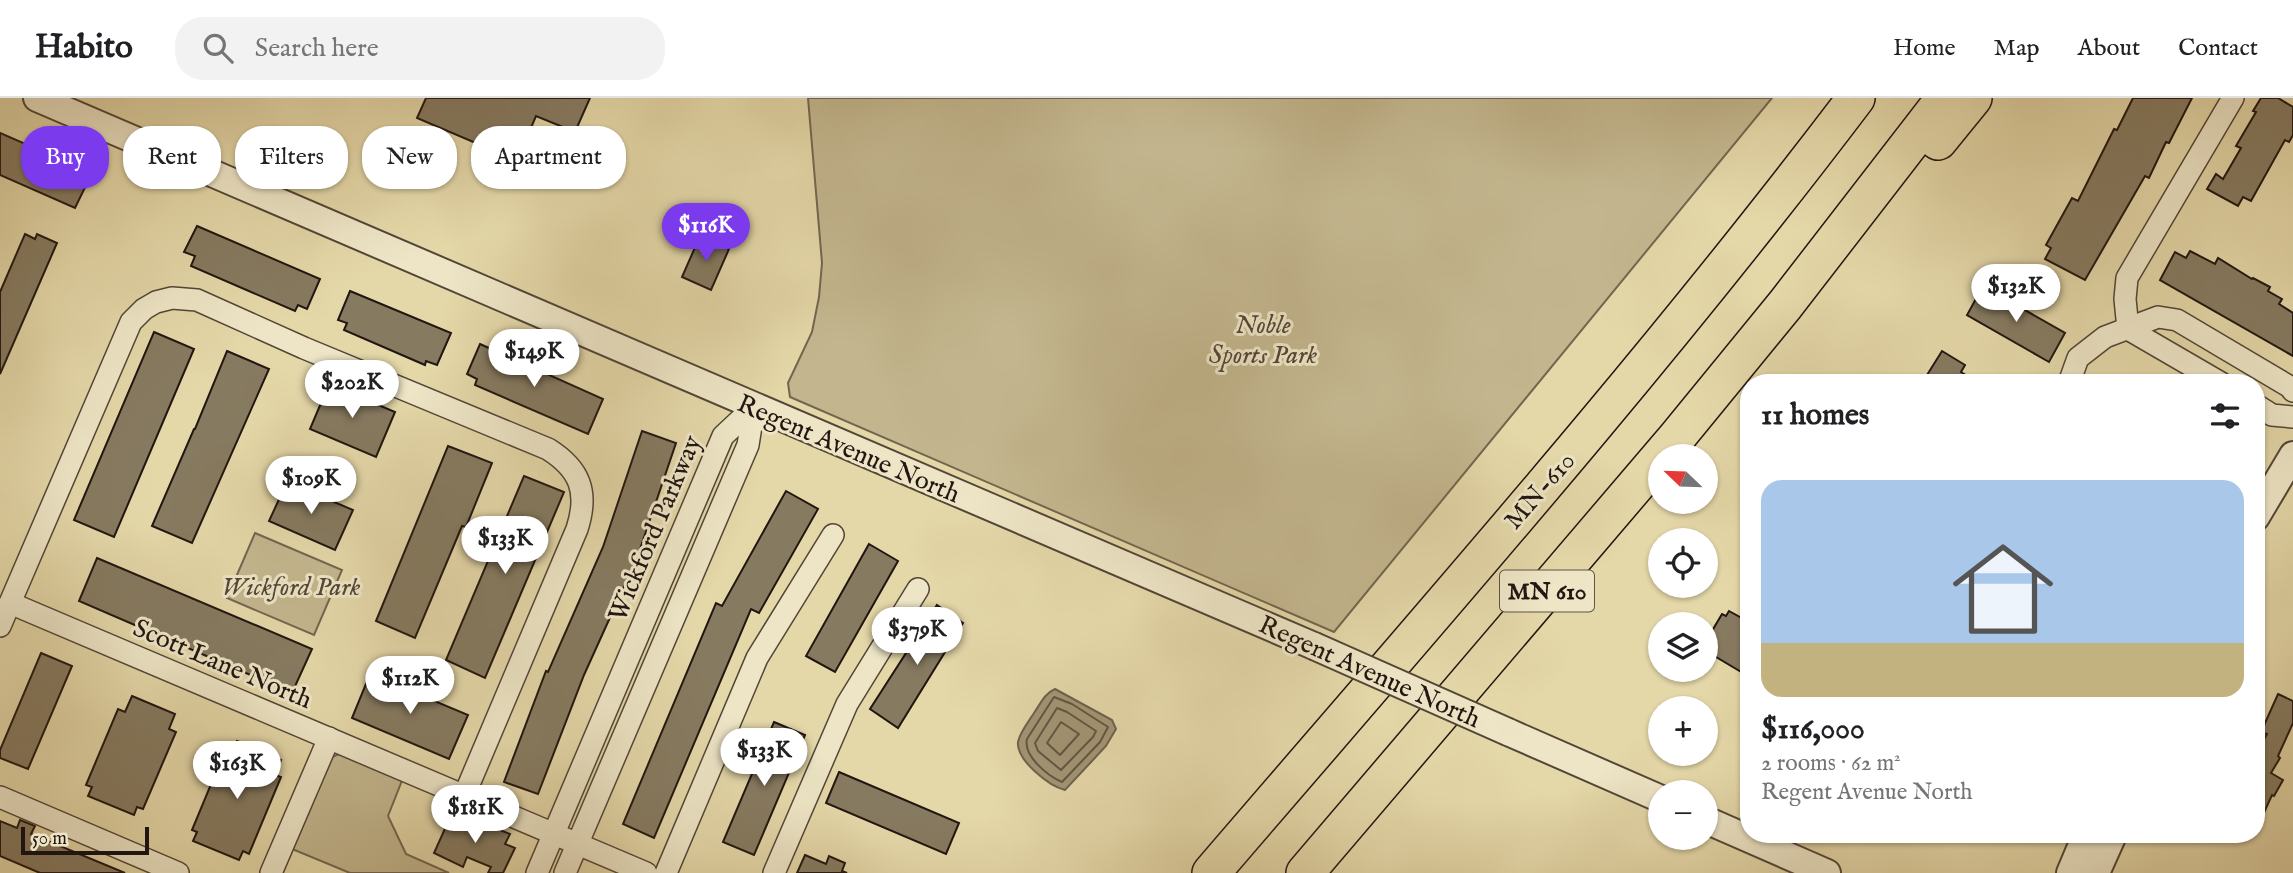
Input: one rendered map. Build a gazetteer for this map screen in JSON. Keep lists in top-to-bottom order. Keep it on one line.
{"streets":{"highway":["MN-610","MN 610"],"street":["Regent Avenue North","Wickford Parkway","Scott Lane North"]},"crossings":[["Regent Avenue North","Wickford Parkway"],["Wickford Parkway","Scott Lane North"]],"parks":["Noble Sports Park","Wickford Park"],"scale_bar":"50 m","north":"top left","page":{"header":"Habito","search":"Search here","nav":["Home","Map","About","Contact"],"chip":["Buy","Rent","Filters","New","Apartment"],"price":["$116K","$132K","$149K","$202K","$109K","$133K","$379K","$112K","$133K","$163K","$181K"],"heading":"11 homes","map_buttons":["+","−"],"list":[{"name":"$116,000","note":"2 rooms · 62 m² · Regent Avenue North"}],"scale":"50 m"}}
